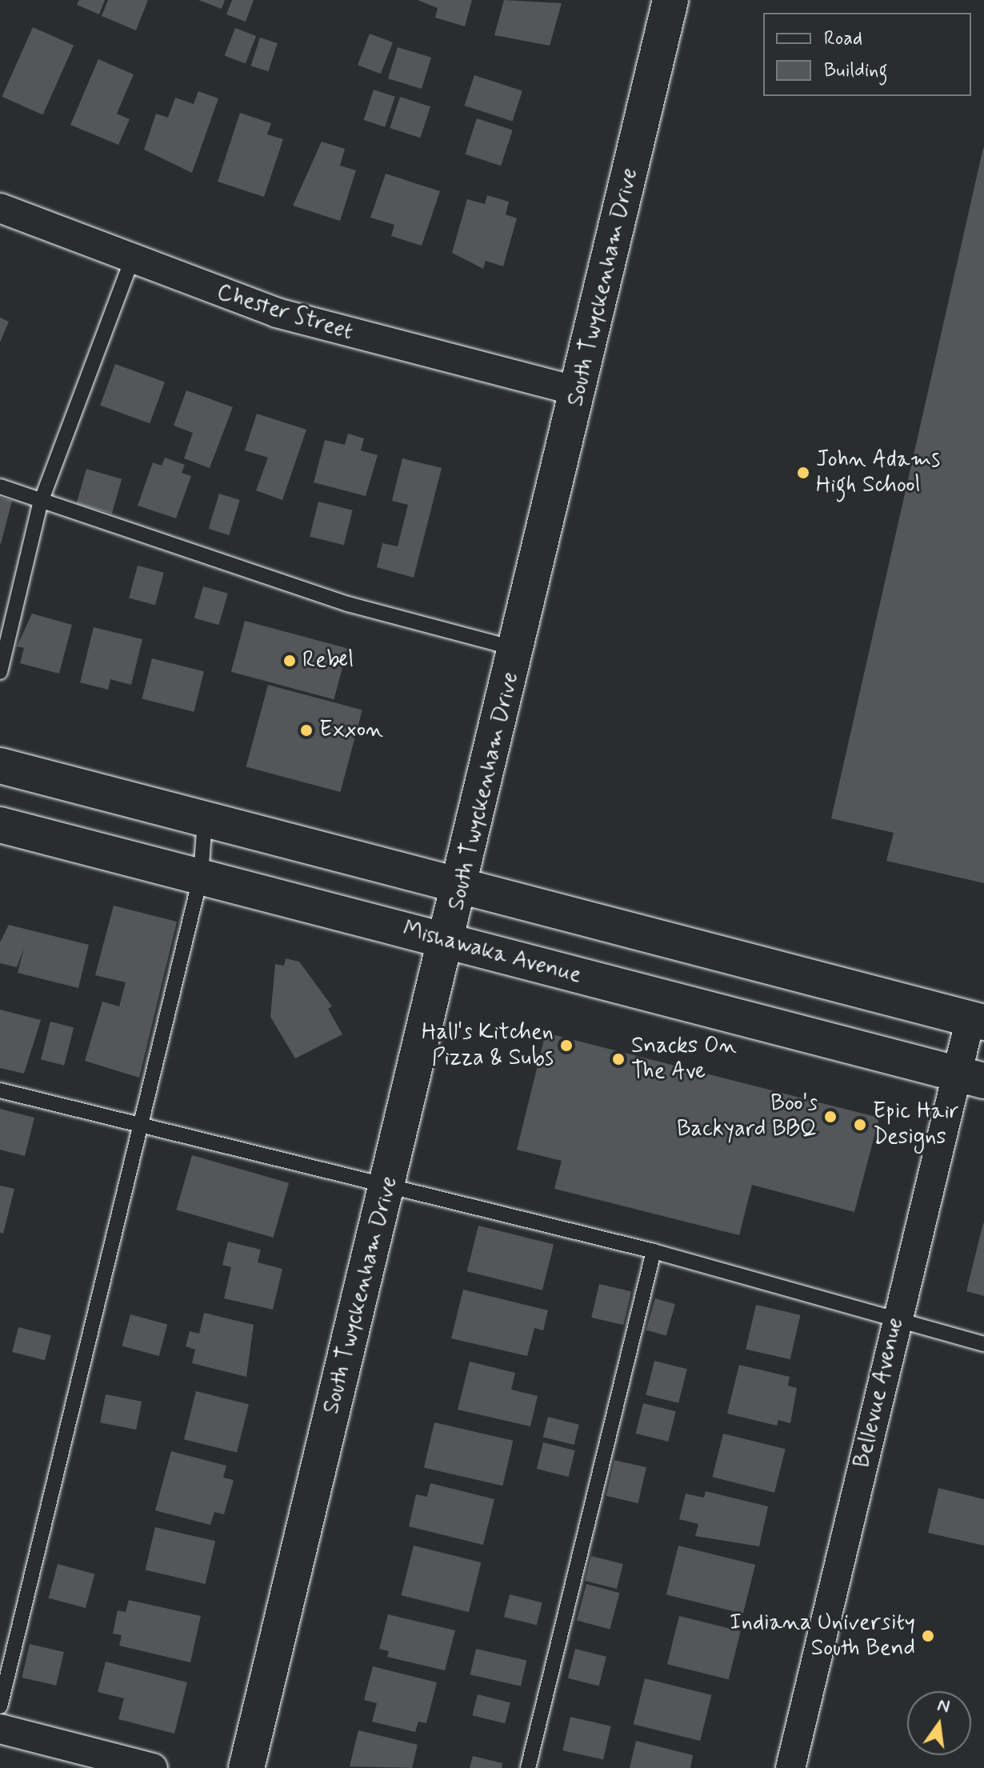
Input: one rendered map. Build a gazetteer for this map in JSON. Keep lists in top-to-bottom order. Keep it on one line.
{"streets":{"main road":["South Twyckenham Drive","Mishawaka Avenue"],"street":["Chester Street","Bellevue Avenue"]},"crossings":[["South Twyckenham Drive","Chester Street"],["South Twyckenham Drive","Mishawaka Avenue"],["Mishawaka Avenue","Bellevue Avenue"]],"places":["John Adams High School","Rebel","Exxon","Hall's Kitchen Pizza & Subs","Snacks On The Ave","Boo's Backyard BBQ","Epic Hair Designs","Indiana University South Bend"],"legend":["Road","Building"],"north":"top"}
